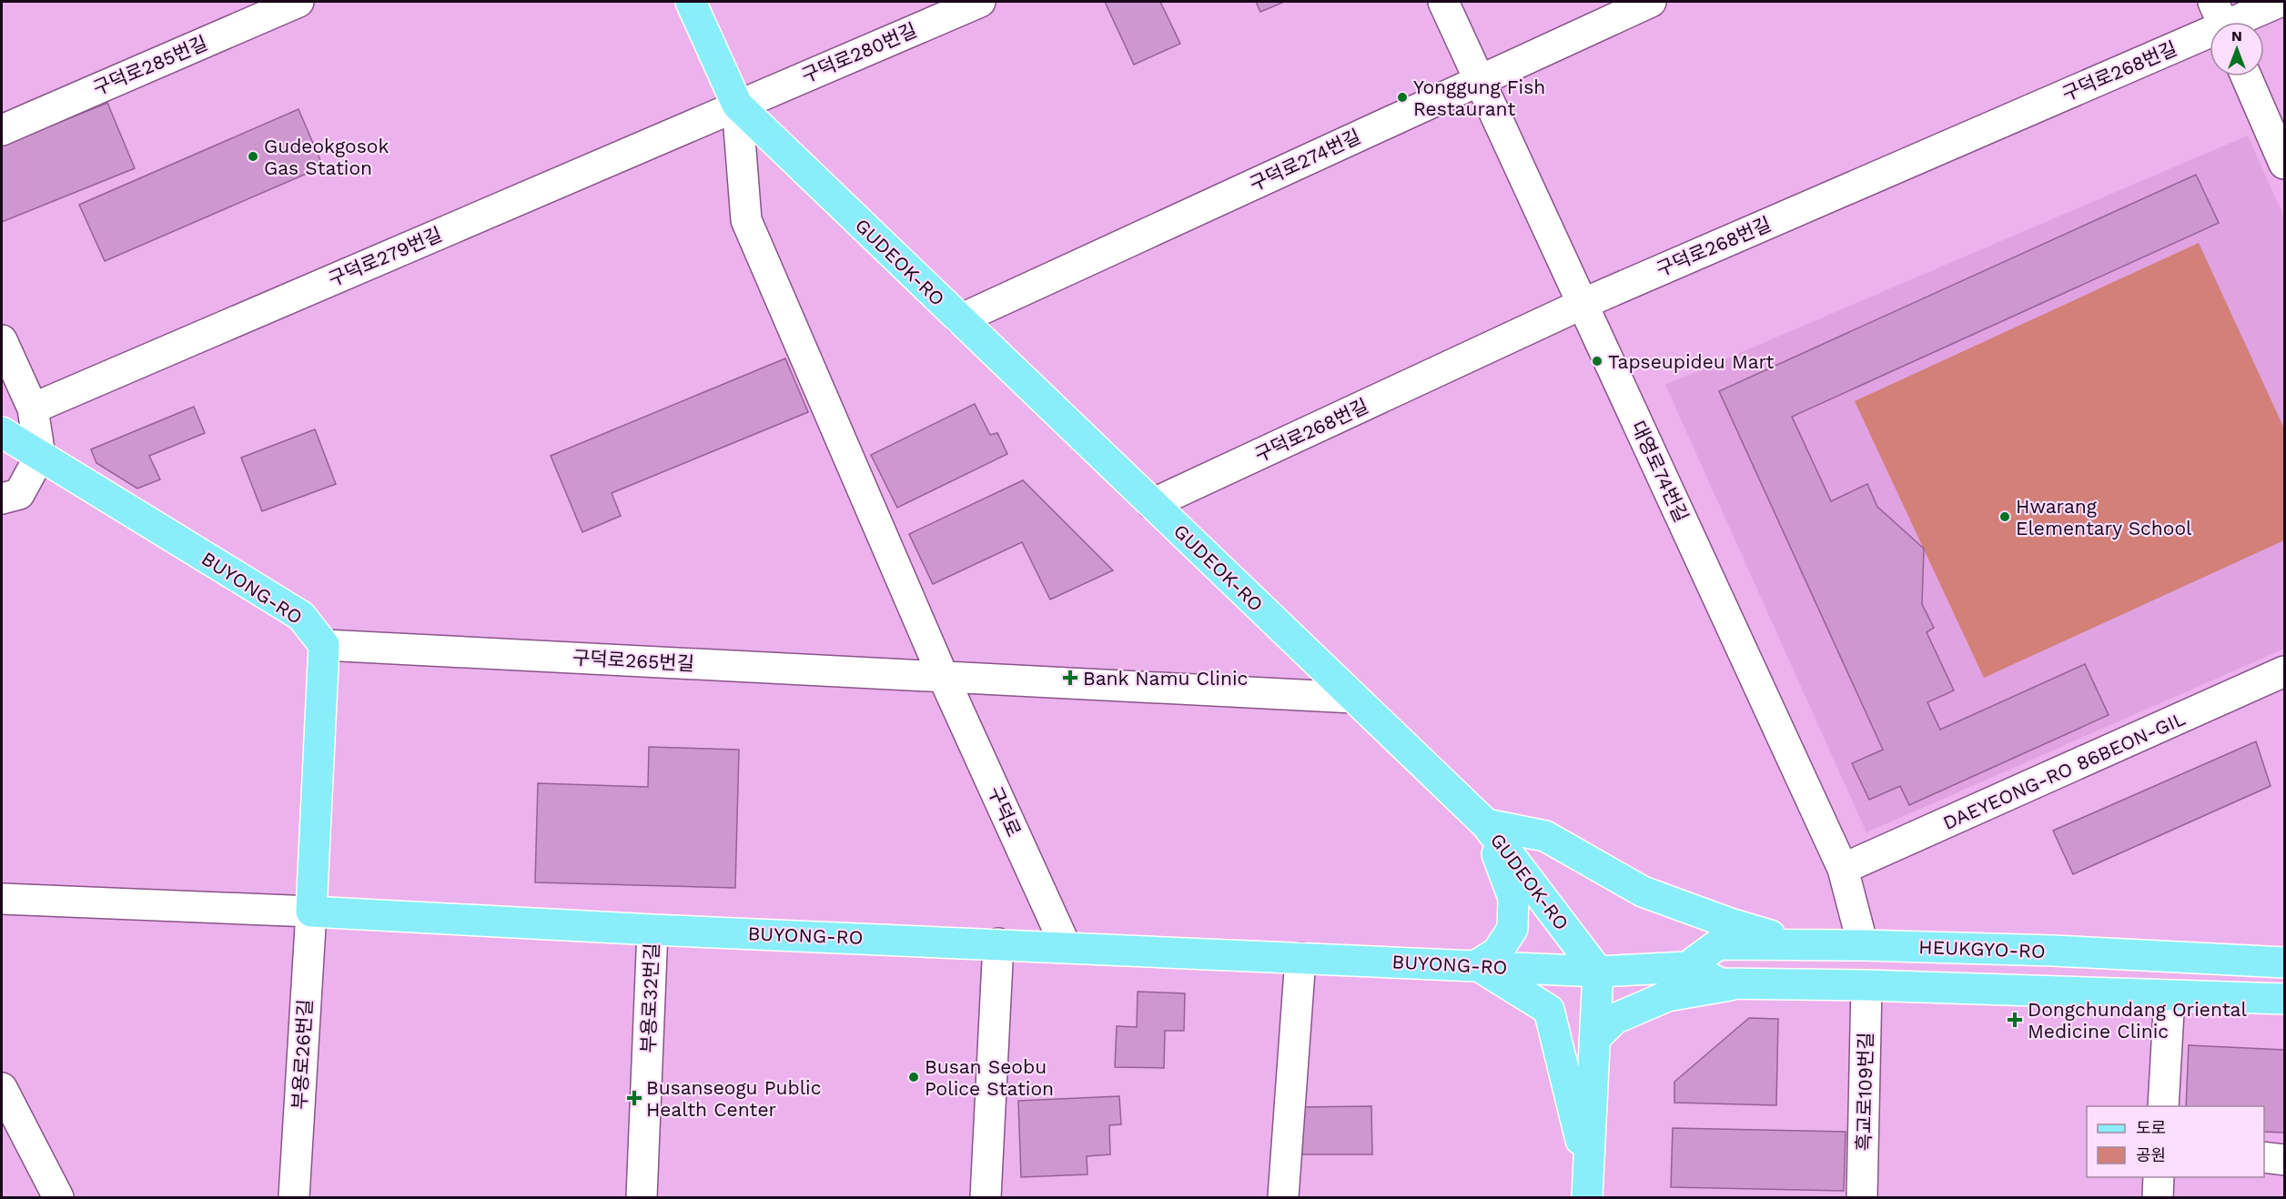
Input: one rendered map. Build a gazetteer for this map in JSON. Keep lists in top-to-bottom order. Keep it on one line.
{"streets":{"main road":["GUDEOK-RO","BUYONG-RO","HEUKGYO-RO"],"street":["구덕로280번길","구덕로285번길","구덕로268번길","구덕로274번길","구덕로279번길","대영로74번길","구덕로265번길","DAEYEONG-RO 86BEON-GIL","구덕로","부용로32번길","부용로26번길","흑교로109번길"]},"crossings":[["구덕로280번길","구덕로279번길"],["구덕로280번길","GUDEOK-RO"],["구덕로268번길","GUDEOK-RO"],["구덕로268번길","대영로74번길"],["구덕로274번길","GUDEOK-RO"],["구덕로274번길","대영로74번길"],["구덕로279번길","GUDEOK-RO"],["GUDEOK-RO","BUYONG-RO"],["GUDEOK-RO","구덕로265번길"],["GUDEOK-RO","HEUKGYO-RO"],["대영로74번길","DAEYEONG-RO 86BEON-GIL"],["대영로74번길","HEUKGYO-RO"],["BUYONG-RO","구덕로265번길"],["BUYONG-RO","구덕로"],["BUYONG-RO","HEUKGYO-RO"],["BUYONG-RO","부용로32번길"],["BUYONG-RO","부용로26번길"],["구덕로265번길","구덕로"],["HEUKGYO-RO","흑교로109번길"]],"places":{"other":["Yonggung Fish Restaurant","Gudeokgosok Gas Station","Tapseupideu Mart","Hwarang Elementary School","Busan Seobu Police Station"],"health":["Bank Namu Clinic","Dongchundang Oriental Medicine Clinic","Busanseogu Public Health Center"]},"legend":["도로","공원"],"north":"top"}
